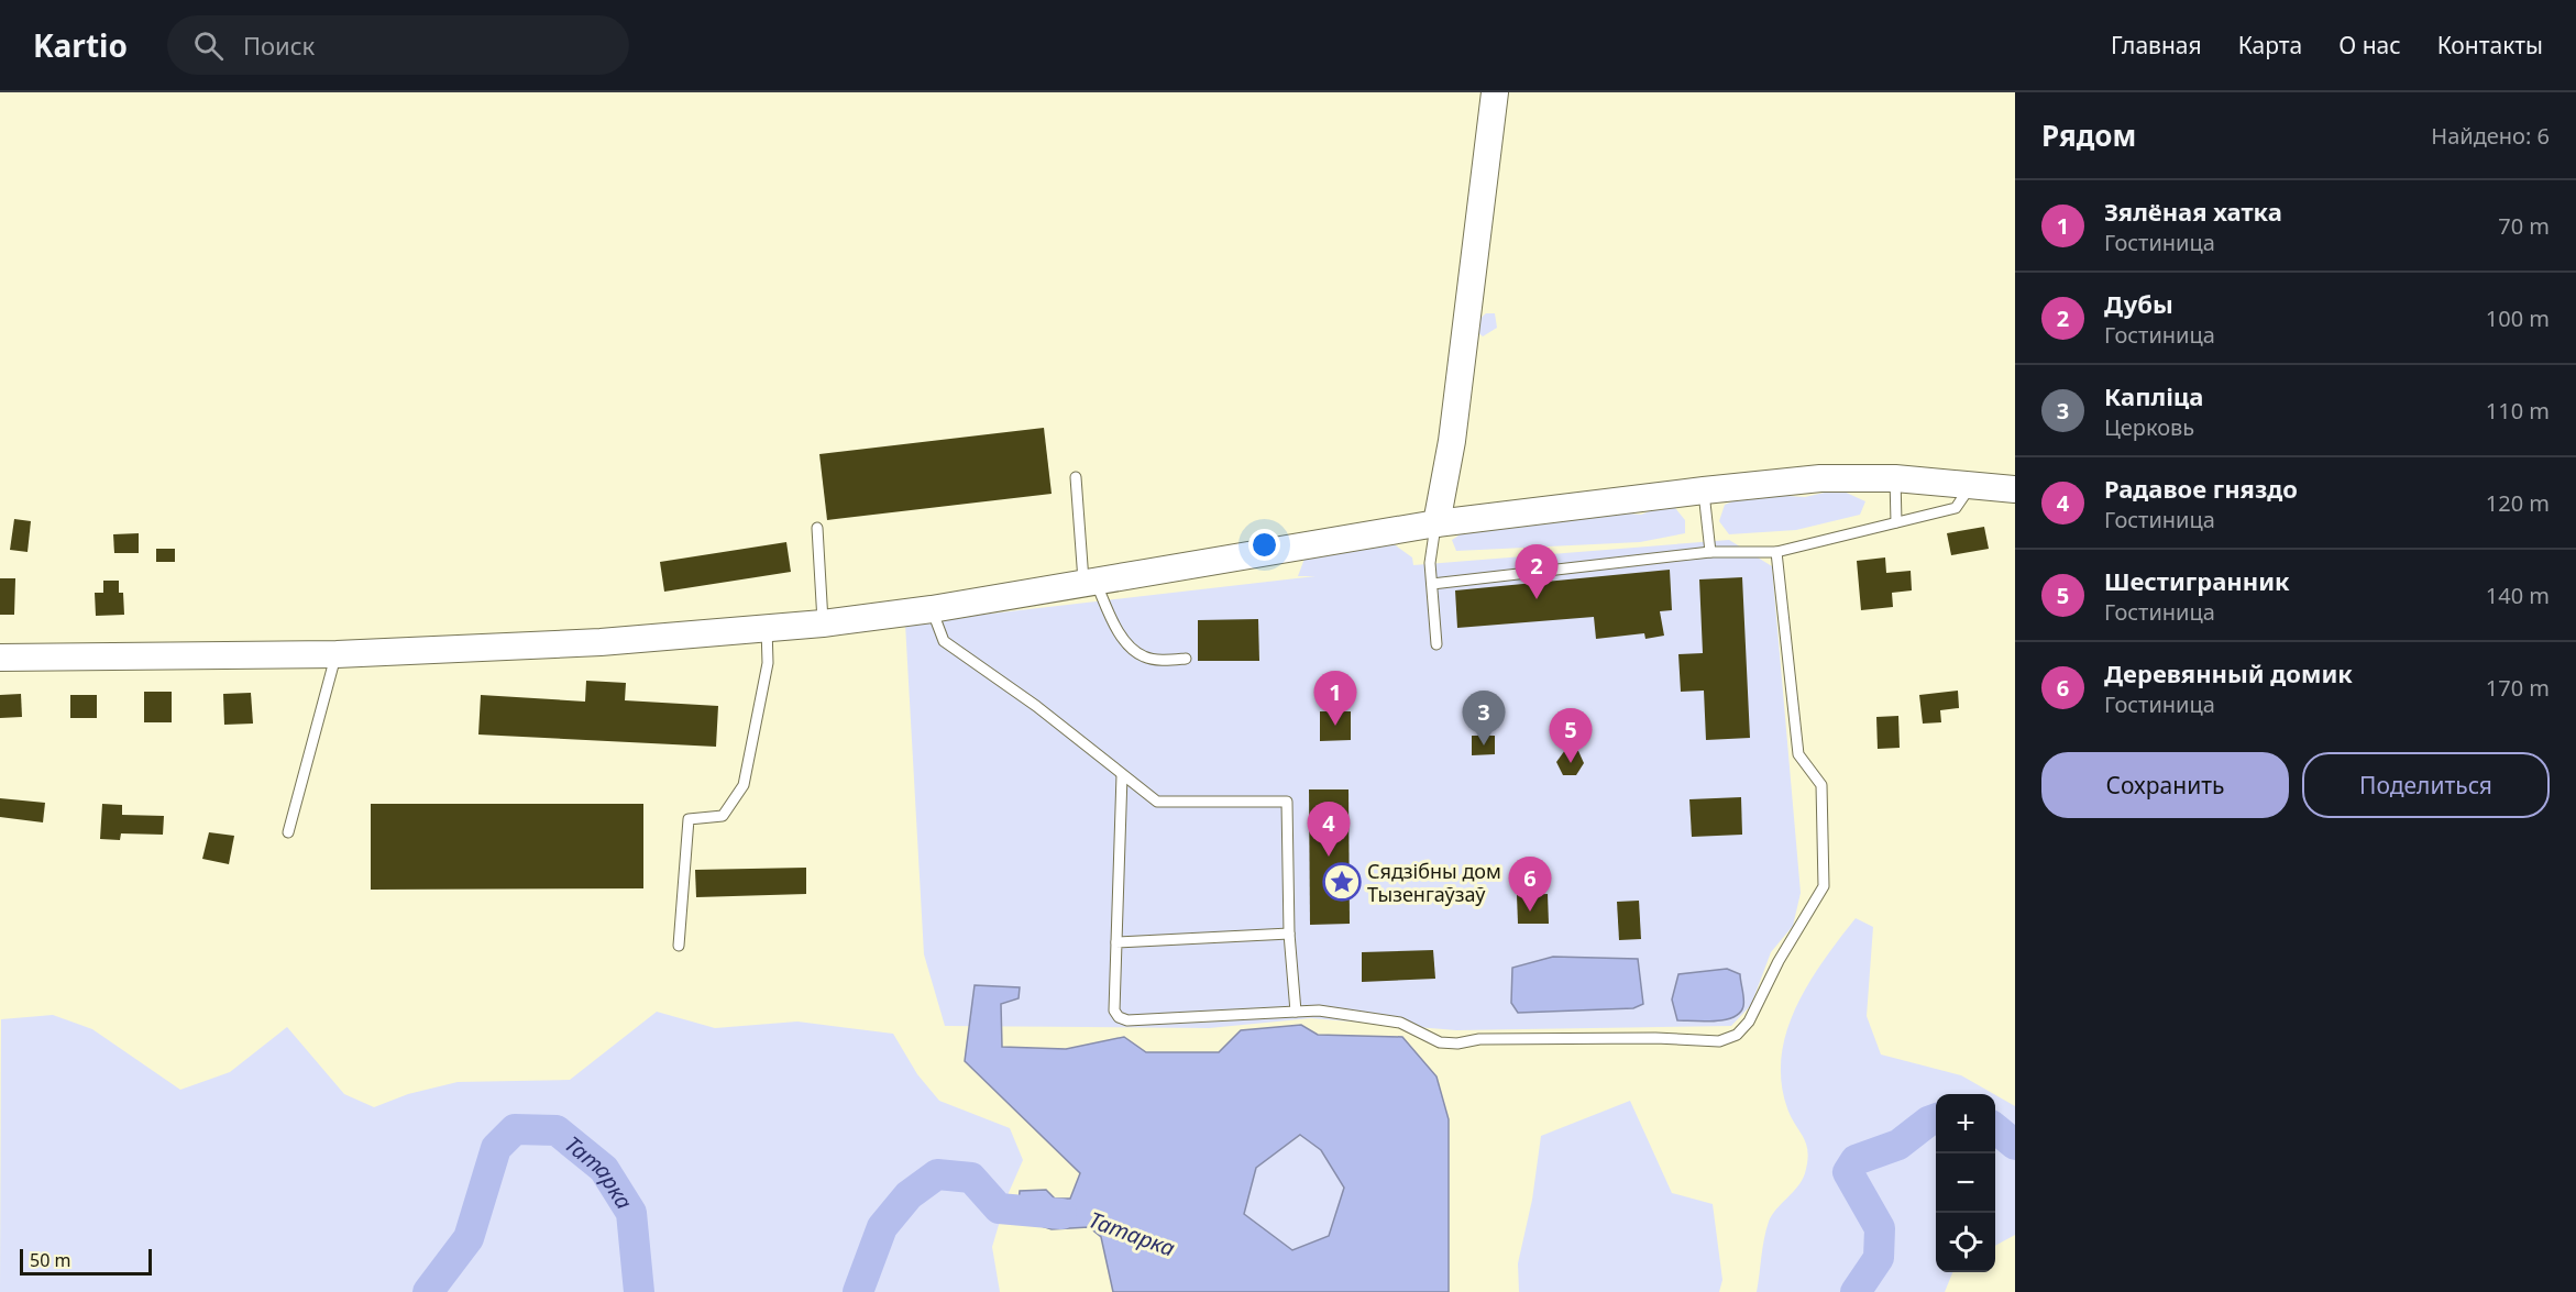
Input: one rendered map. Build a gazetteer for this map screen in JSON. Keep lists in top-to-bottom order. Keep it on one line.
{"water":["Татарка"],"places":{"place":["Сядзібны дом Тызенгаўзаў"]},"scale_bar":"50 m","page":{"header":"Kartio","search":"Поиск","nav":["Главная","Карта","О нас","Контакты"],"heading":["Рядом","Найдено: 6"],"list":[{"mark":"1","name":"Зялёная хатка","note":"Гостиница","value":"70 m"},{"mark":"2","name":"Дубы","note":"Гостиница","value":"100 m"},{"mark":"3","name":"Капліца","note":"Церковь","value":"110 m"},{"mark":"4","name":"Радавое гняздо","note":"Гостиница","value":"120 m"},{"mark":"5","name":"Шестигранник","note":"Гостиница","value":"140 m"},{"mark":"6","name":"Деревянный домик","note":"Гостиница","value":"170 m"}],"pins":["2","1","3","5","4","6"],"buttons":["Сохранить","Поделиться"],"map_buttons":["+","−"],"scale":"50 m"}}
